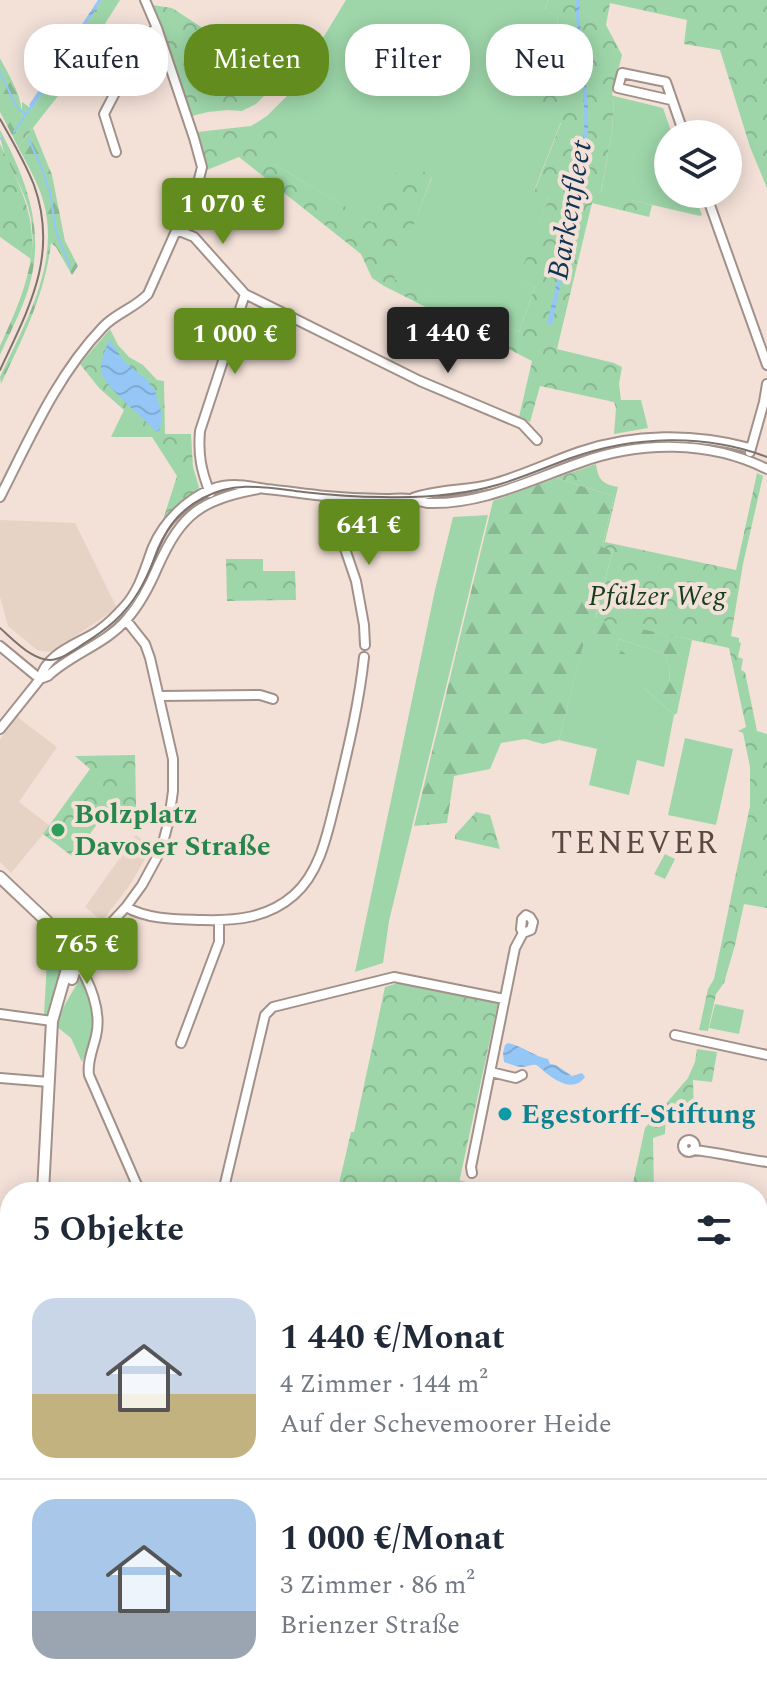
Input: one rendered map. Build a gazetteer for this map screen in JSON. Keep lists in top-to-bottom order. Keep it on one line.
{"districts":["TENEVER"],"water":["Barkenfleet"],"parks":["Pfälzer Weg"],"places":["Bolzplatz Davoser Straße","Egestorff-Stiftung"],"page":{"chip":["Kaufen","Mieten","Filter","Neu"],"price":["1 070 €","1 440 €","1 000 €","641 €","765 €"],"heading":"5 Objekte","list":[{"name":"1 440 €/Monat","note":"4 Zimmer · 144 m² · Auf der Schevemoorer Heide"},{"name":"1 000 €/Monat","note":"3 Zimmer · 86 m² · Brienzer Straße"}]}}
